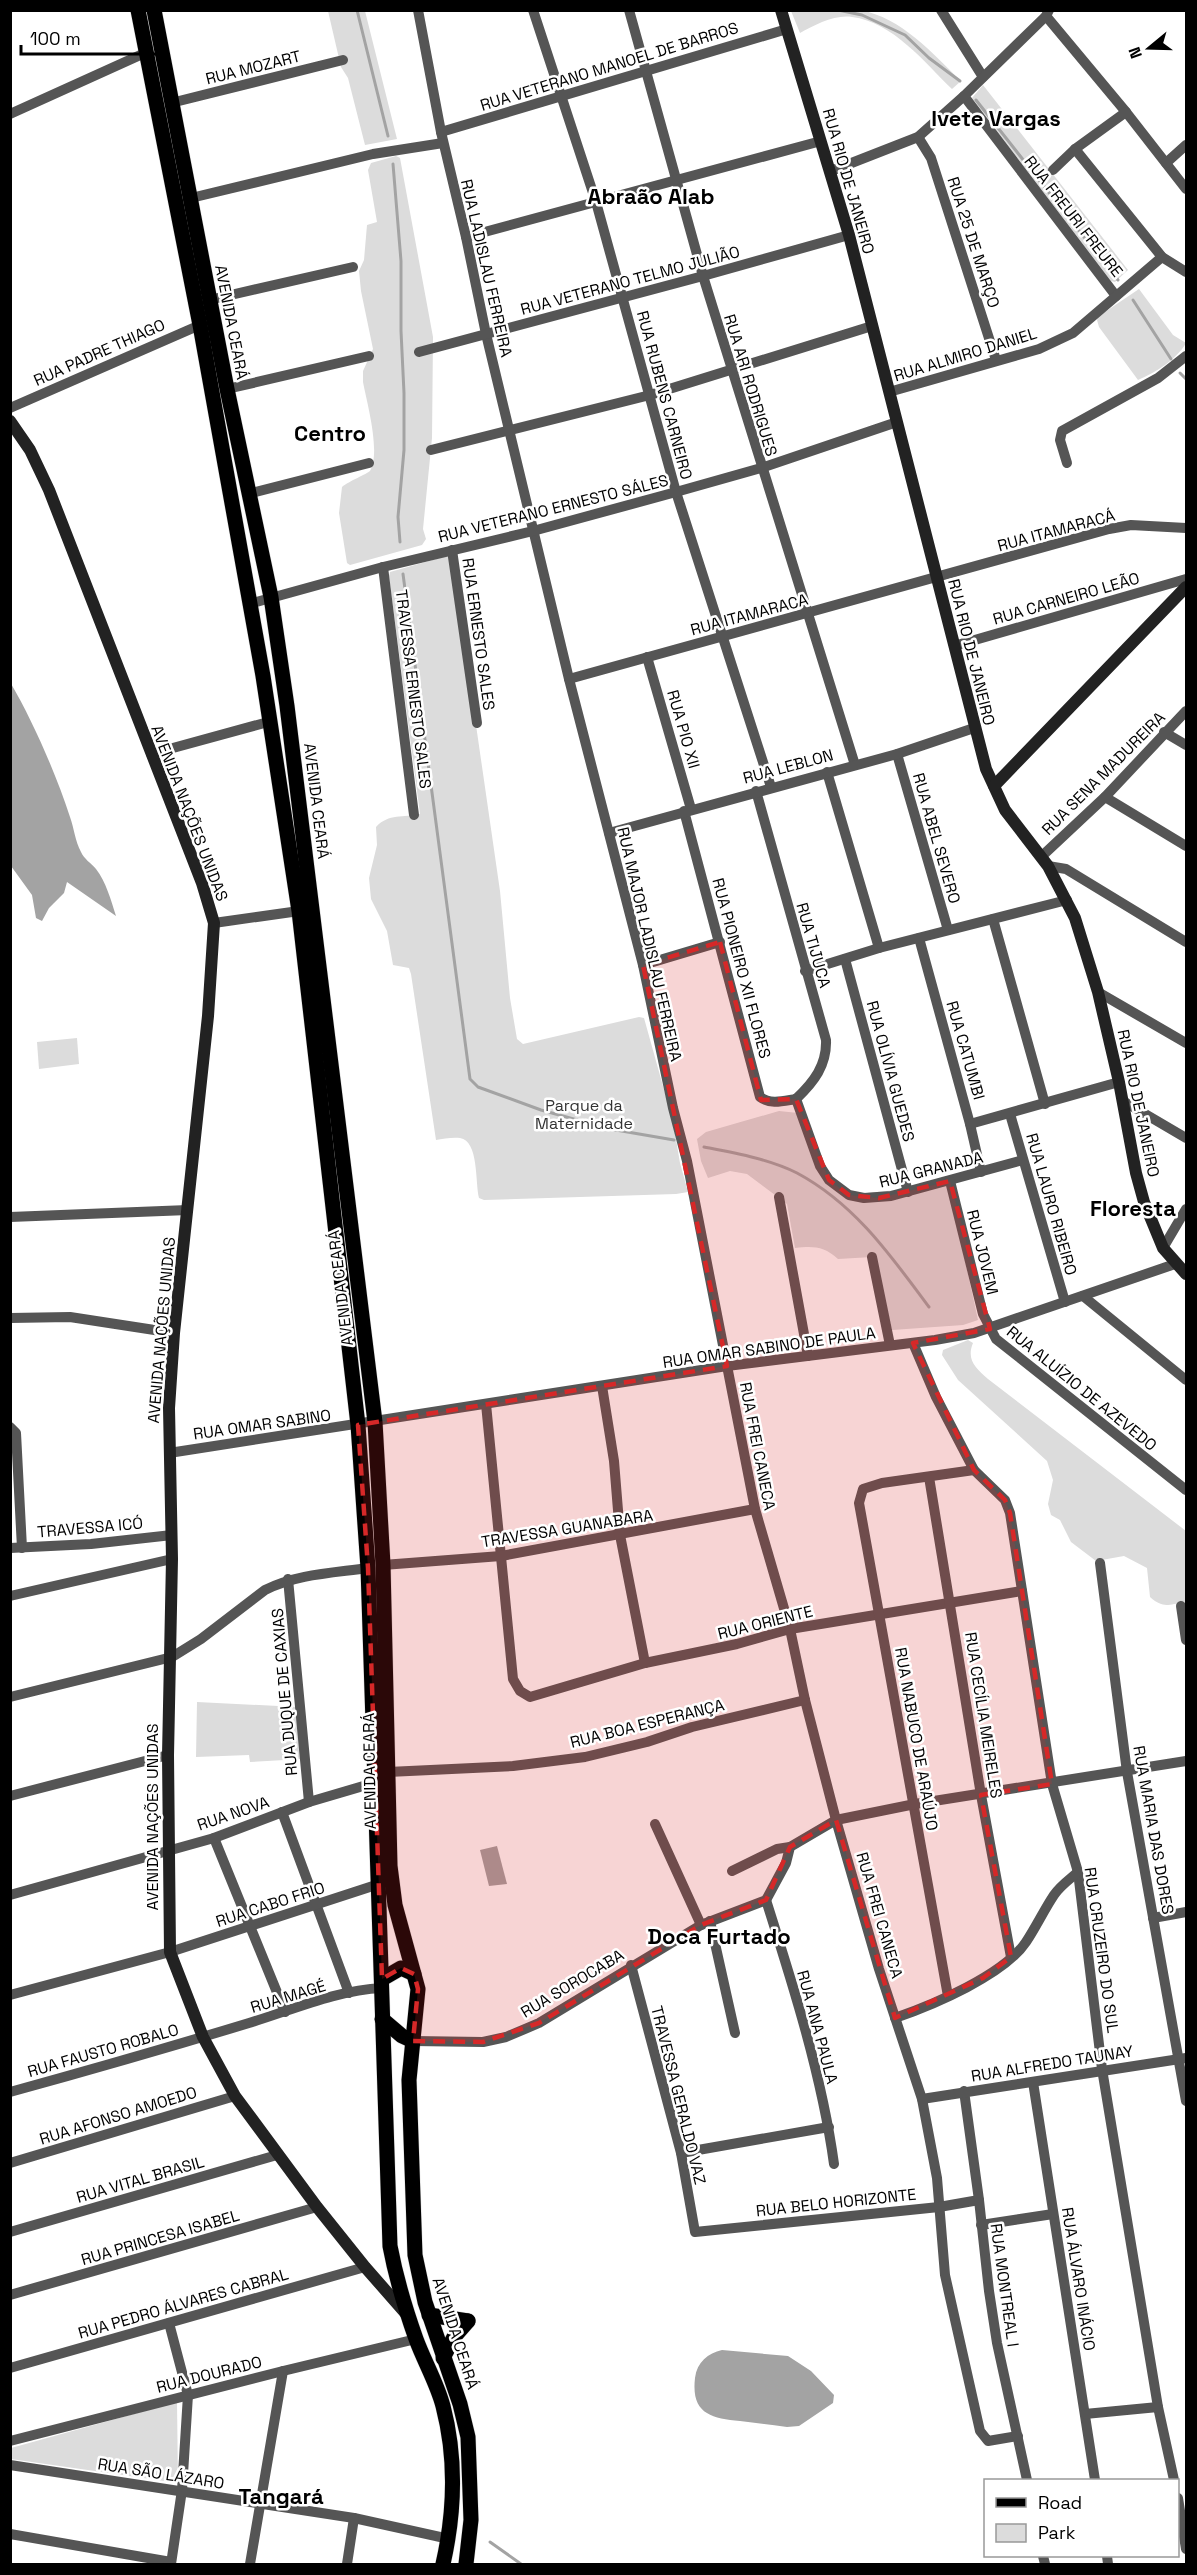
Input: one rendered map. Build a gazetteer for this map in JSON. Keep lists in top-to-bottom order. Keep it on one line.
{"streets":{"main road":["AVENIDA CEARÁ"],"street":["RUA VETERANO MANOEL DE BARROS","RUA MOZART","RUA RIO DE JANEIRO","RUA FREURI FREURE","RUA 25 DE MARÇO","RUA LADISLAU FERREIRA","RUA VETERANO TELMO JULIÃO","RUA PADRE THIAGO","RUA ALMIRO DANIEL","RUA ARI RODRIGUES","RUA RUBENS CARNEIRO","RUA VETERANO ERNESTO SÁLES","RUA ITAMARACÁ","RUA CARNEIRO LEÃO","RUA ITAMARACA","RUA ERNESTO SALES","TRAVESSA ERNESTO SALES","RUA PIO XII","RUA LEBLON","RUA SENA MADUREIRA","AVENIDA NAÇÕES UNIDAS","RUA ABEL SEVERO","RUA MAJOR LADISLAU FERREIRA","RUA TIJUCA","RUA PIONEIRO XII FLORES","RUA CATUMBI","RUA OLÍVIA GUEDES","RUA GRANADA","RUA LAURO RIBEIRO","RUA JOVEM","RUA OMAR SABINO DE PAULA","RUA ALUÍZIO DE AZEVEDO","RUA OMAR SABINO","RUA FREI CANECA","TRAVESSA ICÓ","TRAVESSA GUANABARA","RUA ORIENTE","RUA DUQUE DE CAXIAS","RUA CECÍLIA MEIRELES","RUA BOA ESPERANÇA","RUA NABUCO DE ARAÚJO","RUA NOVA","RUA MARIA DAS DORES","RUA CABO FRIO","RUA CRUZEIRO DO SUL","RUA SOROCABA","RUA MAGÉ","RUA ANA PAULA","RUA FAUSTO ROBALO","RUA ALFREDO TAUNAY","TRAVESSA GERALDO VAZ","RUA AFONSO AMOEDO","RUA VITAL BRASIL","RUA BELO HORIZONTE","RUA PRINCESA ISABEL","RUA ÁLVARO INÁCIO","RUA MONTREAL I","RUA PEDRO ÁLVARES CABRAL","RUA DOURADO","RUA SÃO LÁZARO"]},"crossings":[["RUA VETERANO MANOEL DE BARROS","RUA RIO DE JANEIRO"],["RUA VETERANO MANOEL DE BARROS","RUA LADISLAU FERREIRA"],["RUA VETERANO MANOEL DE BARROS","AVENIDA CEARÁ"],["RUA VETERANO MANOEL DE BARROS","RUA ARI RODRIGUES"],["RUA VETERANO MANOEL DE BARROS","RUA RUBENS CARNEIRO"],["RUA MOZART","AVENIDA CEARÁ"],["RUA RIO DE JANEIRO","RUA VETERANO TELMO JULIÃO"],["RUA RIO DE JANEIRO","RUA ALMIRO DANIEL"],["RUA RIO DE JANEIRO","RUA VETERANO ERNESTO SÁLES"],["RUA RIO DE JANEIRO","RUA ITAMARACÁ"],["RUA RIO DE JANEIRO","RUA CARNEIRO LEÃO"],["RUA RIO DE JANEIRO","RUA ITAMARACA"],["RUA RIO DE JANEIRO","RUA LEBLON"],["RUA RIO DE JANEIRO","RUA SENA MADUREIRA"],["RUA RIO DE JANEIRO","RUA OMAR SABINO DE PAULA"],["RUA FREURI FREURE","RUA ALMIRO DANIEL"],["RUA 25 DE MARÇO","RUA ALMIRO DANIEL"],["RUA LADISLAU FERREIRA","RUA VETERANO TELMO JULIÃO"],["RUA LADISLAU FERREIRA","RUA VETERANO ERNESTO SÁLES"],["RUA LADISLAU FERREIRA","RUA MAJOR LADISLAU FERREIRA"],["RUA VETERANO TELMO JULIÃO","RUA ARI RODRIGUES"],["RUA VETERANO TELMO JULIÃO","RUA RUBENS CARNEIRO"],["AVENIDA CEARÁ","RUA PADRE THIAGO"],["AVENIDA CEARÁ","RUA VETERANO ERNESTO SÁLES"],["AVENIDA CEARÁ","AVENIDA NAÇÕES UNIDAS"],["AVENIDA CEARÁ","RUA OMAR SABINO DE PAULA"],["AVENIDA CEARÁ","RUA OMAR SABINO"],["AVENIDA CEARÁ","TRAVESSA GUANABARA"],["AVENIDA CEARÁ","RUA BOA ESPERANÇA"],["AVENIDA CEARÁ","RUA NOVA"],["AVENIDA CEARÁ","RUA CABO FRIO"],["AVENIDA CEARÁ","RUA SOROCABA"],["AVENIDA CEARÁ","RUA MAGÉ"],["AVENIDA CEARÁ","RUA DOURADO"],["AVENIDA CEARÁ","RUA SÃO LÁZARO"],["RUA ARI RODRIGUES","RUA VETERANO ERNESTO SÁLES"],["RUA ARI RODRIGUES","RUA ITAMARACA"],["RUA ARI RODRIGUES","RUA LEBLON"],["RUA RUBENS CARNEIRO","RUA VETERANO ERNESTO SÁLES"],["RUA RUBENS CARNEIRO","RUA ITAMARACA"],["RUA RUBENS CARNEIRO","RUA LEBLON"],["RUA VETERANO ERNESTO SÁLES","RUA ERNESTO SALES"],["RUA VETERANO ERNESTO SÁLES","TRAVESSA ERNESTO SALES"],["RUA VETERANO ERNESTO SÁLES","RUA MAJOR LADISLAU FERREIRA"],["RUA ITAMARACÁ","RUA ITAMARACA"],["RUA ITAMARACA","RUA PIO XII"],["RUA ITAMARACA","RUA MAJOR LADISLAU FERREIRA"],["RUA PIO XII","RUA LEBLON"],["RUA PIO XII","RUA PIONEIRO XII FLORES"],["RUA LEBLON","RUA ABEL SEVERO"],["RUA LEBLON","RUA MAJOR LADISLAU FERREIRA"],["RUA LEBLON","RUA TIJUCA"],["RUA LEBLON","RUA PIONEIRO XII FLORES"],["AVENIDA NAÇÕES UNIDAS","RUA OMAR SABINO"],["AVENIDA NAÇÕES UNIDAS","TRAVESSA ICÓ"],["AVENIDA NAÇÕES UNIDAS","TRAVESSA GUANABARA"],["AVENIDA NAÇÕES UNIDAS","RUA NOVA"],["AVENIDA NAÇÕES UNIDAS","RUA CABO FRIO"],["AVENIDA NAÇÕES UNIDAS","RUA MAGÉ"],["AVENIDA NAÇÕES UNIDAS","RUA FAUSTO ROBALO"],["AVENIDA NAÇÕES UNIDAS","RUA AFONSO AMOEDO"],["AVENIDA NAÇÕES UNIDAS","RUA VITAL BRASIL"],["AVENIDA NAÇÕES UNIDAS","RUA PRINCESA ISABEL"],["AVENIDA NAÇÕES UNIDAS","RUA PEDRO ÁLVARES CABRAL"],["RUA MAJOR LADISLAU FERREIRA","RUA OMAR SABINO DE PAULA"],["RUA MAJOR LADISLAU FERREIRA","RUA FREI CANECA"],["RUA TIJUCA","RUA PIONEIRO XII FLORES"],["RUA TIJUCA","RUA GRANADA"],["RUA PIONEIRO XII FLORES","RUA GRANADA"],["RUA CATUMBI","RUA GRANADA"],["RUA OLÍVIA GUEDES","RUA GRANADA"],["RUA GRANADA","RUA LAURO RIBEIRO"],["RUA GRANADA","RUA JOVEM"],["RUA LAURO RIBEIRO","RUA OMAR SABINO DE PAULA"],["RUA JOVEM","RUA OMAR SABINO DE PAULA"],["RUA JOVEM","RUA ALUÍZIO DE AZEVEDO"],["RUA OMAR SABINO DE PAULA","RUA ALUÍZIO DE AZEVEDO"],["RUA OMAR SABINO DE PAULA","RUA OMAR SABINO"],["RUA OMAR SABINO DE PAULA","RUA FREI CANECA"],["RUA OMAR SABINO DE PAULA","RUA CRUZEIRO DO SUL"],["RUA FREI CANECA","TRAVESSA GUANABARA"],["RUA FREI CANECA","RUA ORIENTE"],["RUA FREI CANECA","RUA BOA ESPERANÇA"],["RUA FREI CANECA","RUA ALFREDO TAUNAY"],["RUA FREI CANECA","RUA BELO HORIZONTE"],["RUA FREI CANECA","RUA MONTREAL I"],["TRAVESSA GUANABARA","RUA ORIENTE"],["TRAVESSA GUANABARA","RUA DUQUE DE CAXIAS"],["RUA ORIENTE","RUA CECÍLIA MEIRELES"],["RUA ORIENTE","RUA NABUCO DE ARAÚJO"],["RUA ORIENTE","RUA CRUZEIRO DO SUL"],["RUA DUQUE DE CAXIAS","RUA NOVA"],["RUA CECÍLIA MEIRELES","RUA NABUCO DE ARAÚJO"],["RUA BOA ESPERANÇA","RUA NOVA"],["RUA MARIA DAS DORES","RUA ALFREDO TAUNAY"],["RUA CRUZEIRO DO SUL","RUA ALFREDO TAUNAY"],["RUA SOROCABA","RUA ANA PAULA"],["RUA SOROCABA","TRAVESSA GERALDO VAZ"],["RUA MAGÉ","RUA FAUSTO ROBALO"],["RUA ALFREDO TAUNAY","RUA ÁLVARO INÁCIO"],["RUA ALFREDO TAUNAY","RUA MONTREAL I"],["TRAVESSA GERALDO VAZ","RUA BELO HORIZONTE"],["RUA BELO HORIZONTE","RUA MONTREAL I"]],"districts":["Ivete Vargas","Abraão Alab","Centro","Floresta","Doca Furtado","Tangará"],"parks":["Parque da Maternidade"],"legend":["Road","Park"],"scale_bar":"100 m","north":"left"}
